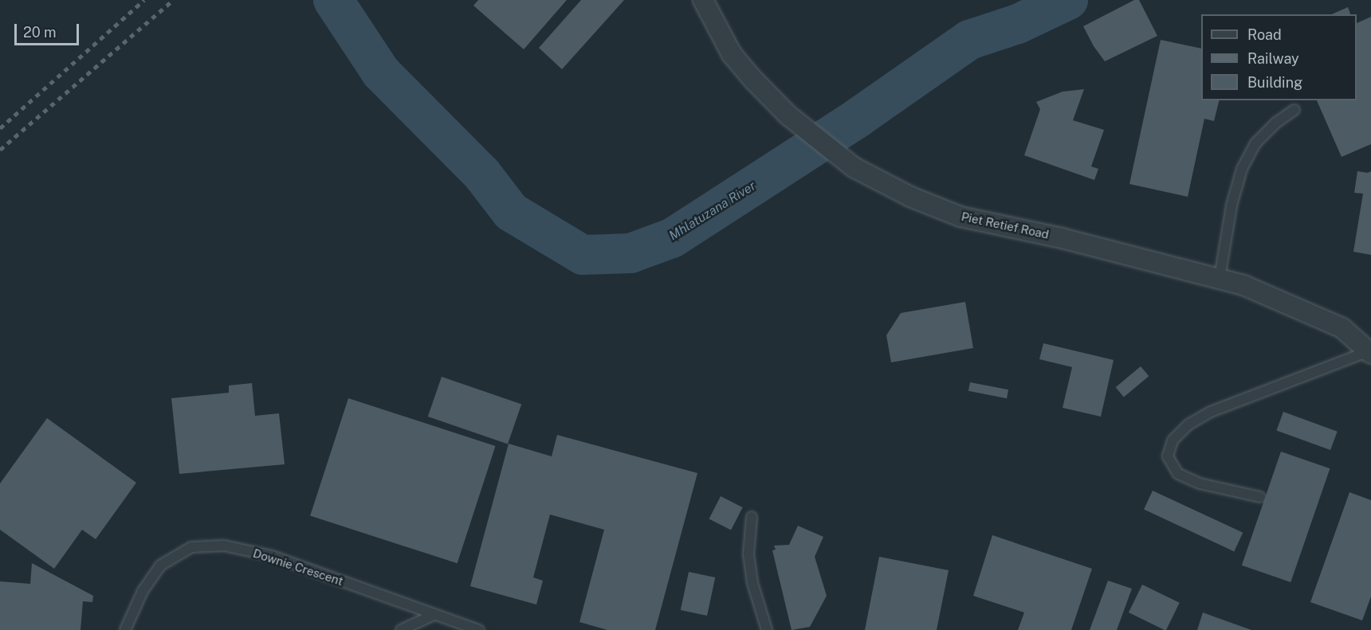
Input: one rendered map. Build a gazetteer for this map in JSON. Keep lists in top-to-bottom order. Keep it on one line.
{"streets":{"street":["Piet Retief Road"],"lane":["Downie Crescent"]},"water":["Mhlatuzana River"],"legend":["Road","Railway","Building"],"scale_bar":"20 m"}
